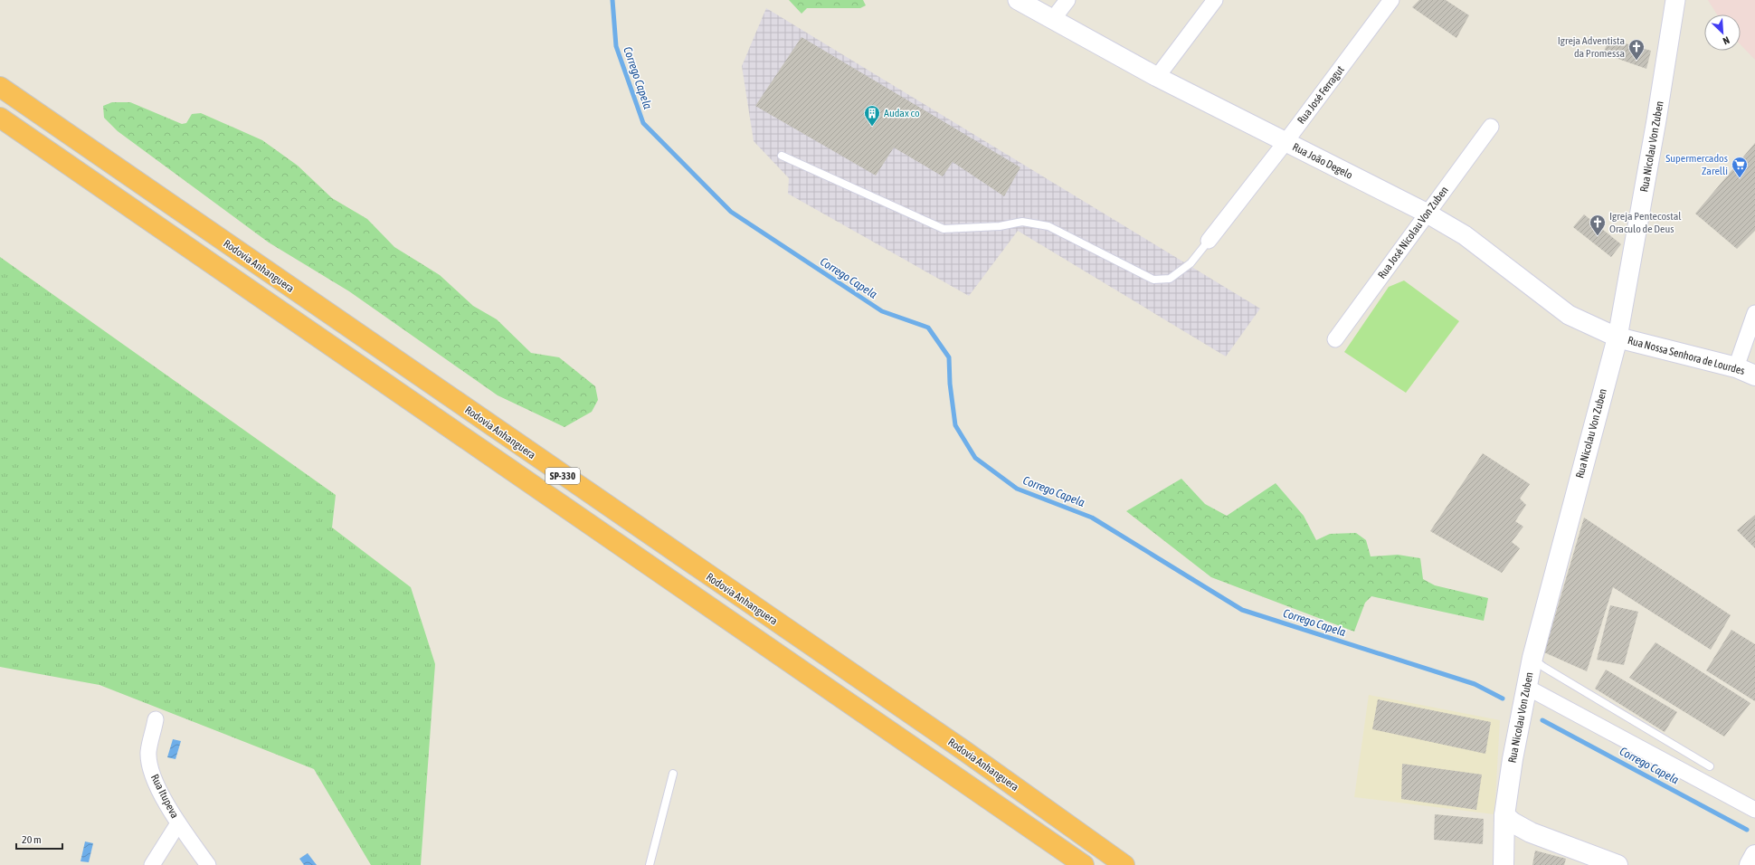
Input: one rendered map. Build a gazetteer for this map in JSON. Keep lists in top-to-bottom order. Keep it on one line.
{"streets":{"highway":["Rodovia Anhanguera","SP-330"],"main road":["Rua Nicolau Von Zuben","Rua Nossa Senhora de Lourdes"],"street":["Rua José Ferragut","Rua João Degelo","Rua José Nicolau Von Zuben","Rua Itupeva"]},"crossings":[["Rua José Ferragut","Rua João Degelo"],["Rua Nicolau Von Zuben","Rua João Degelo"],["Rua Nicolau Von Zuben","Rua Nossa Senhora de Lourdes"],["Rua João Degelo","Rua José Nicolau Von Zuben"],["Rua João Degelo","Rua Nossa Senhora de Lourdes"]],"water":["Corrego Capela"],"places":{"church":["Igreja Adventista da Promessa","Igreja Pentecostal Oraculo de Deus"],"building":["Audax co"],"supermarket":["Supermercados Zarelli"]},"scale_bar":"20 m","north":"bottom right"}
